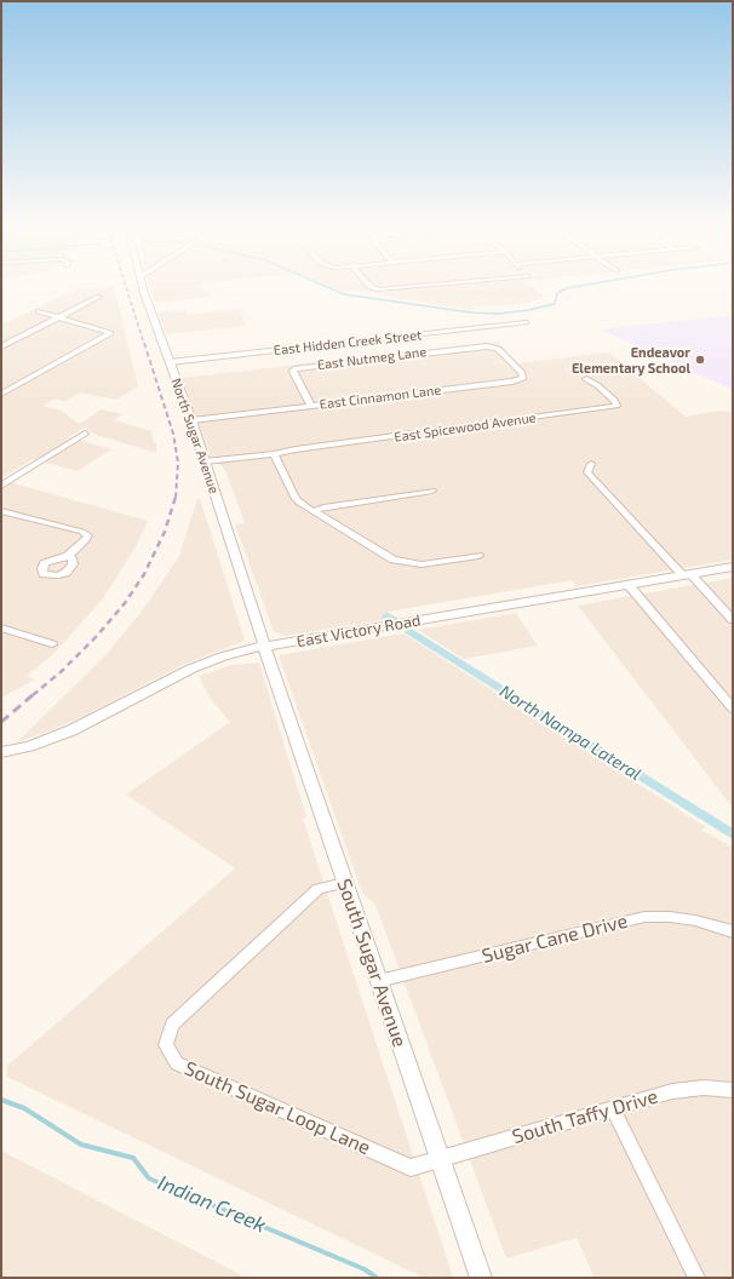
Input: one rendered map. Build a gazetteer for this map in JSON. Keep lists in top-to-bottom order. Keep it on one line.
{"streets":{"street":["East Hidden Creek Street","East Nutmeg Lane","East Cinnamon Lane","East Spicewood Avenue","North Sugar Avenue","East Victory Road","Sugar Cane Drive","South Sugar Avenue","South Sugar Loop Lane","South Taffy Drive"]},"crossings":[["East Hidden Creek Street","North Sugar Avenue"],["East Nutmeg Lane","East Cinnamon Lane"],["East Cinnamon Lane","North Sugar Avenue"],["East Spicewood Avenue","North Sugar Avenue"],["North Sugar Avenue","East Victory Road"],["North Sugar Avenue","South Sugar Avenue"],["East Victory Road","South Sugar Avenue"],["Sugar Cane Drive","South Sugar Avenue"],["South Sugar Avenue","South Sugar Loop Lane"],["South Sugar Avenue","South Taffy Drive"],["South Sugar Loop Lane","South Taffy Drive"]],"water":["North Nampa Lateral","Indian Creek"],"places":["Endeavor Elementary School"]}
